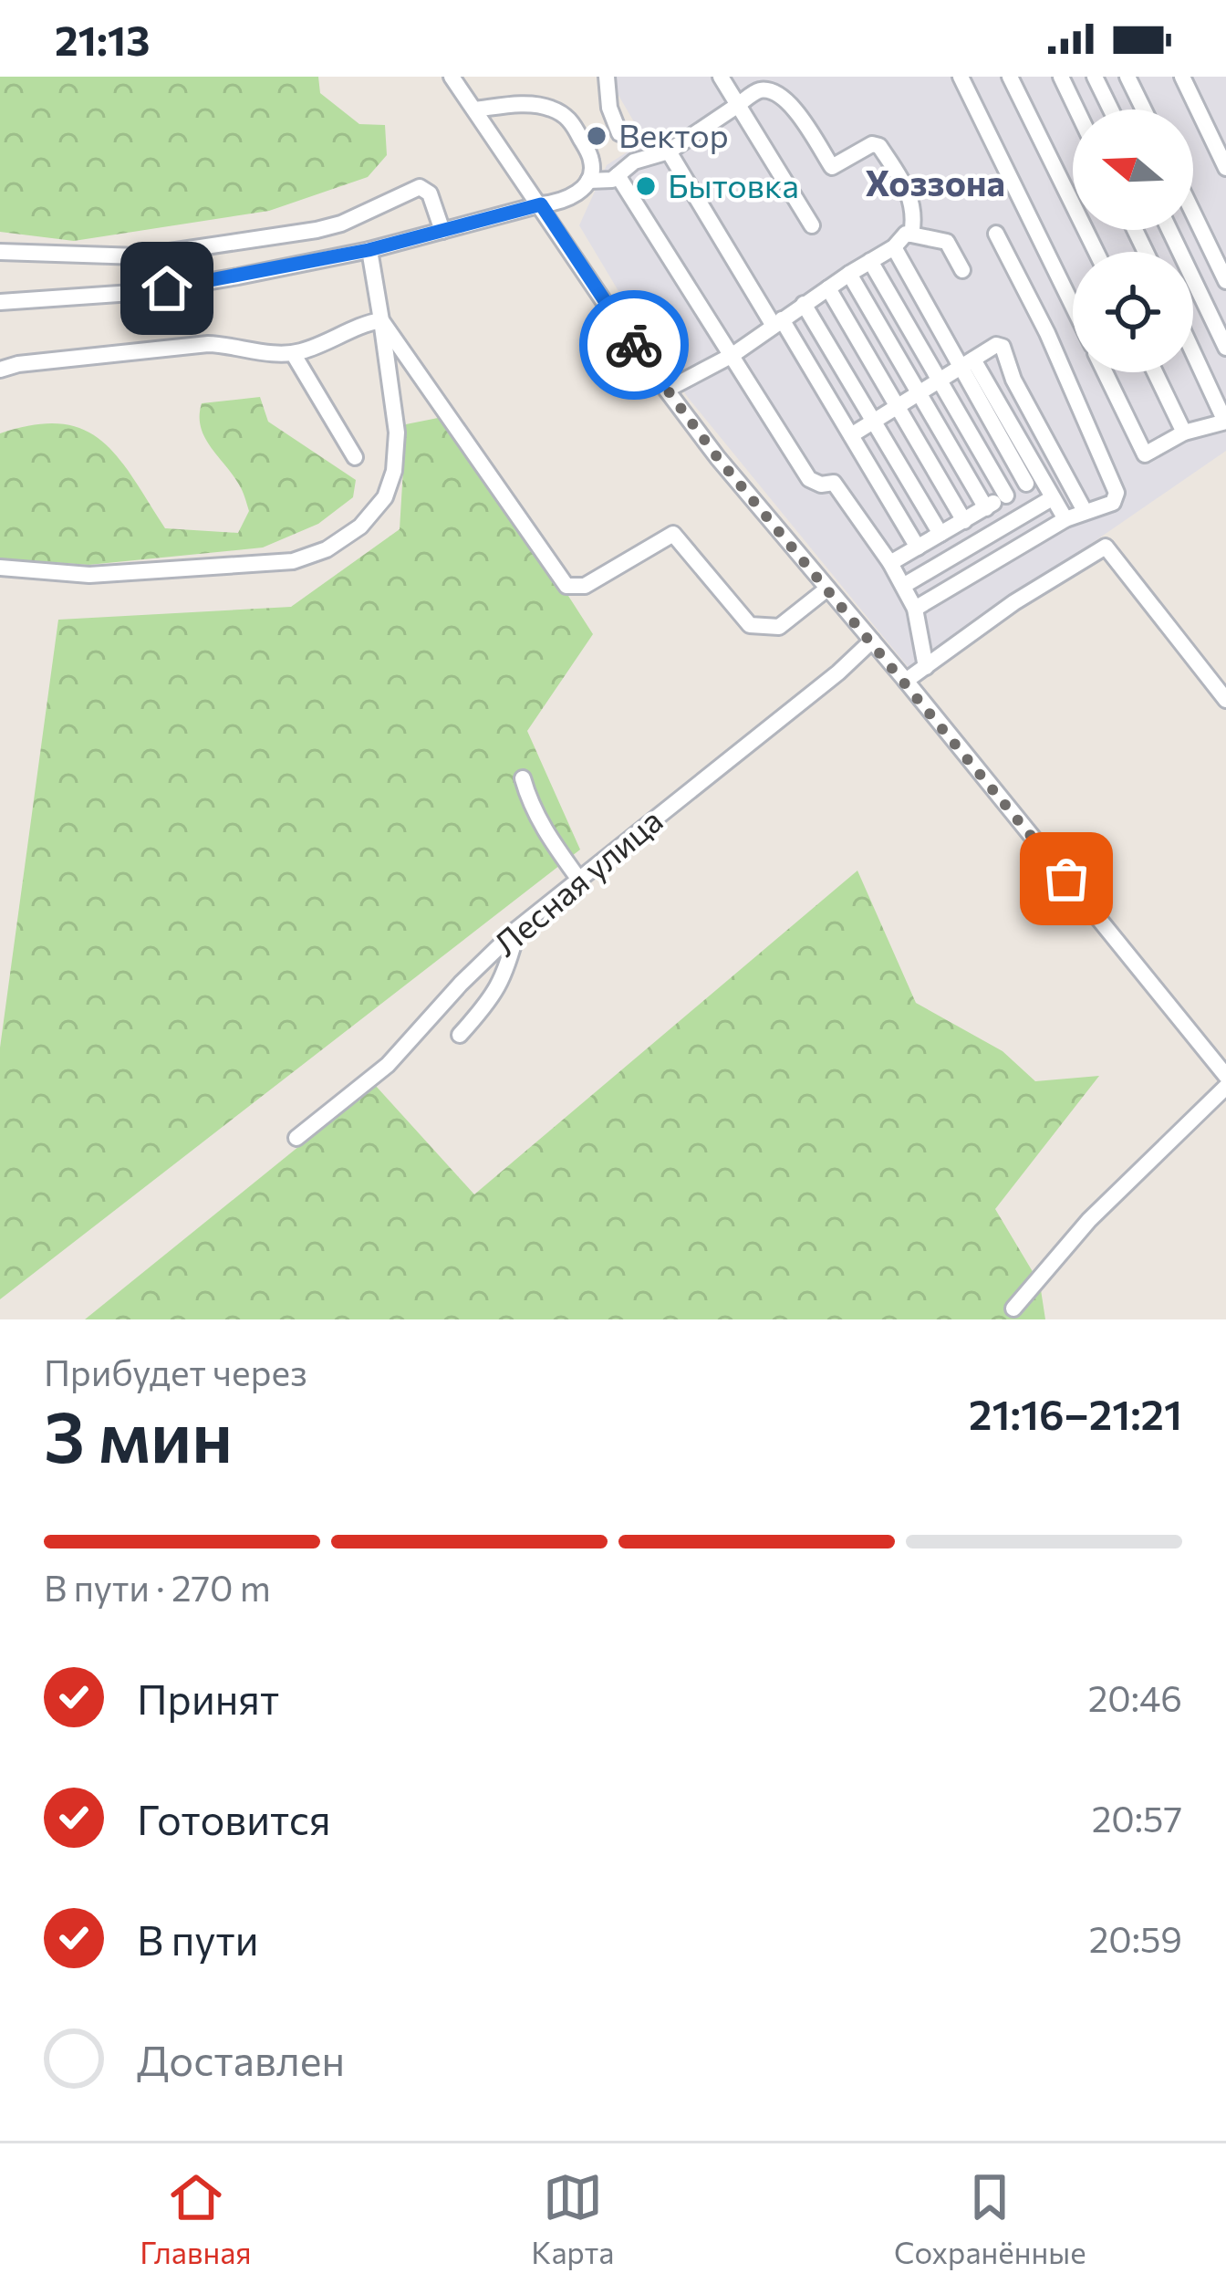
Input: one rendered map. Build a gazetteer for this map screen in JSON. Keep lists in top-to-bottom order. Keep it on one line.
{"streets":{"street":["Лесная улица"]},"districts":["Хоззона"],"places":["Вектор","Бытовка"],"north":"left","page":{"status":"21:13","heading":["3 мин","Прибудет через","21:16–21:21"],"bar":"В пути · 270 m","list":[["Принят","20:46"],["Готовится","20:57"],["В пути","20:59"],"Доставлен"],"tabs":["Главная","Карта","Сохранённые"]}}
